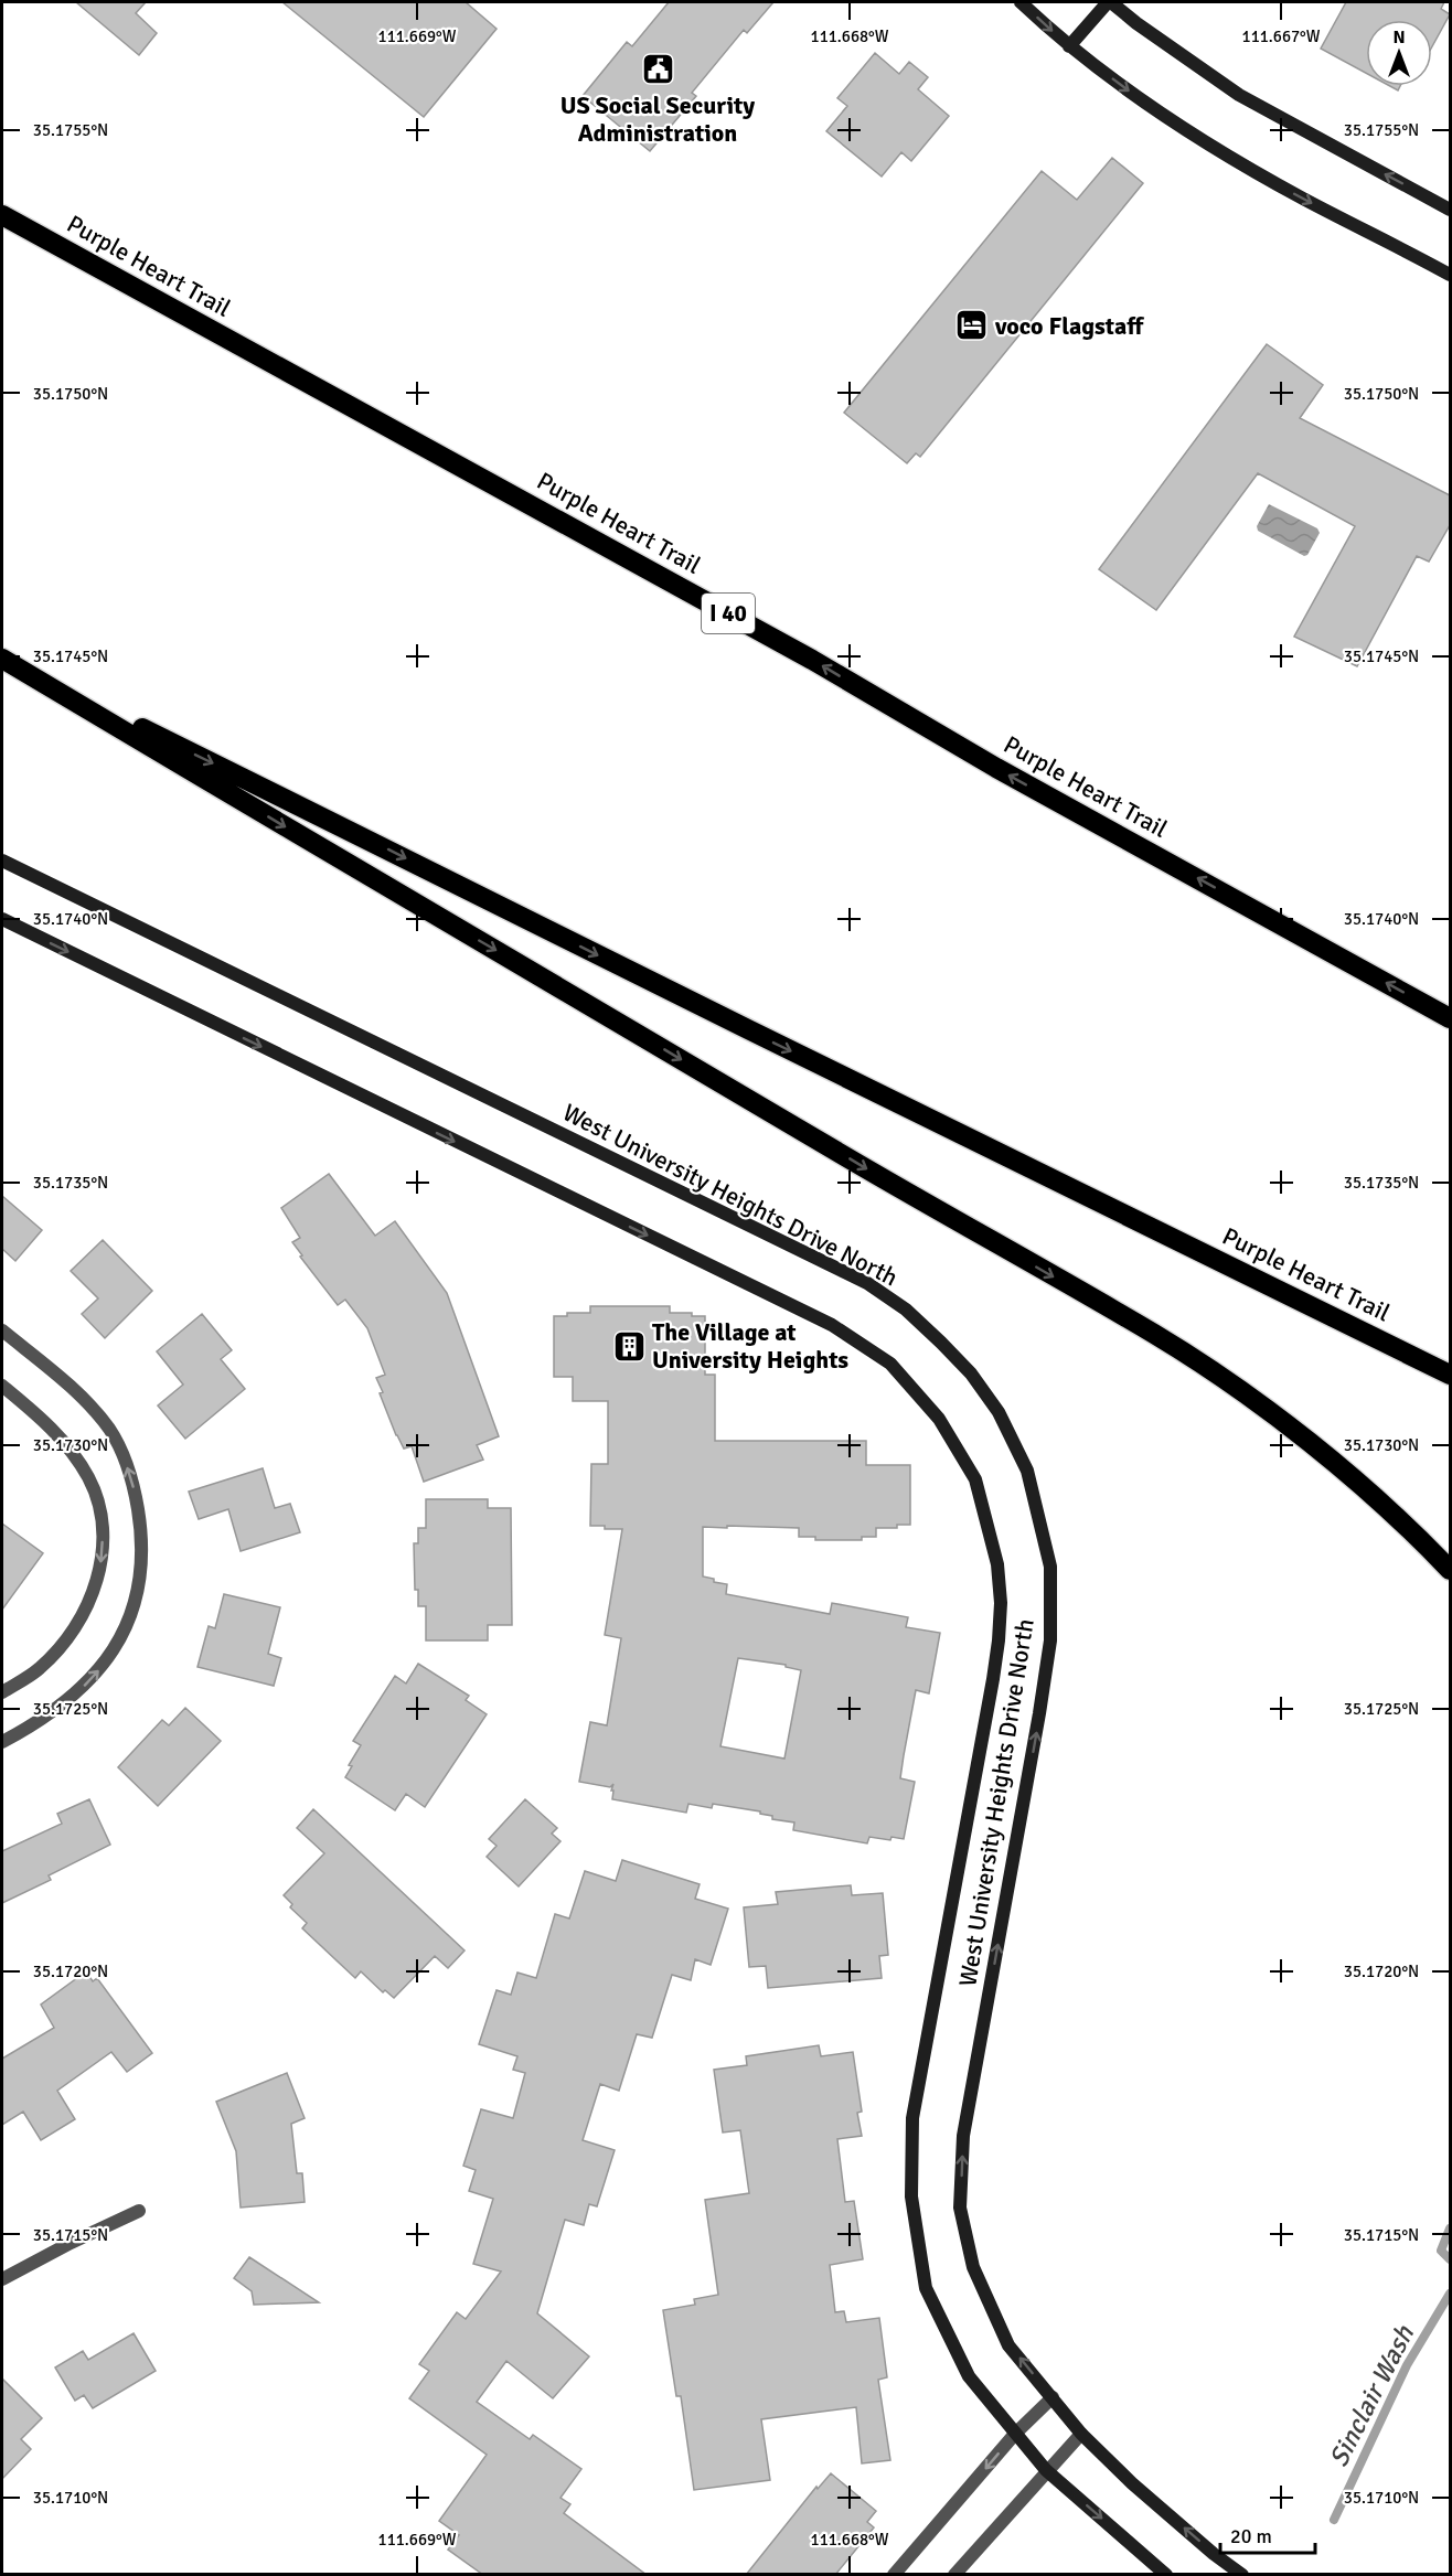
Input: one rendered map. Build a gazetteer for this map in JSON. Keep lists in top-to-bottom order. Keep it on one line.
{"streets":{"highway":["Purple Heart Trail","I 40"],"street":["West University Heights Drive North"]},"water":["Sinclair Wash"],"places":{"public building":["US Social Security Administration"],"hotel":["voco Flagstaff"],"building":["The Village at University Heights"]},"scale_bar":"20 m","north":"top","coordinates":["111.669°W","111.668°W","111.667°W","35.1755°N","35.1750°N","35.1745°N","35.1740°N","35.1735°N","35.1730°N","35.1725°N","35.1720°N","35.1715°N","35.1710°N"]}
